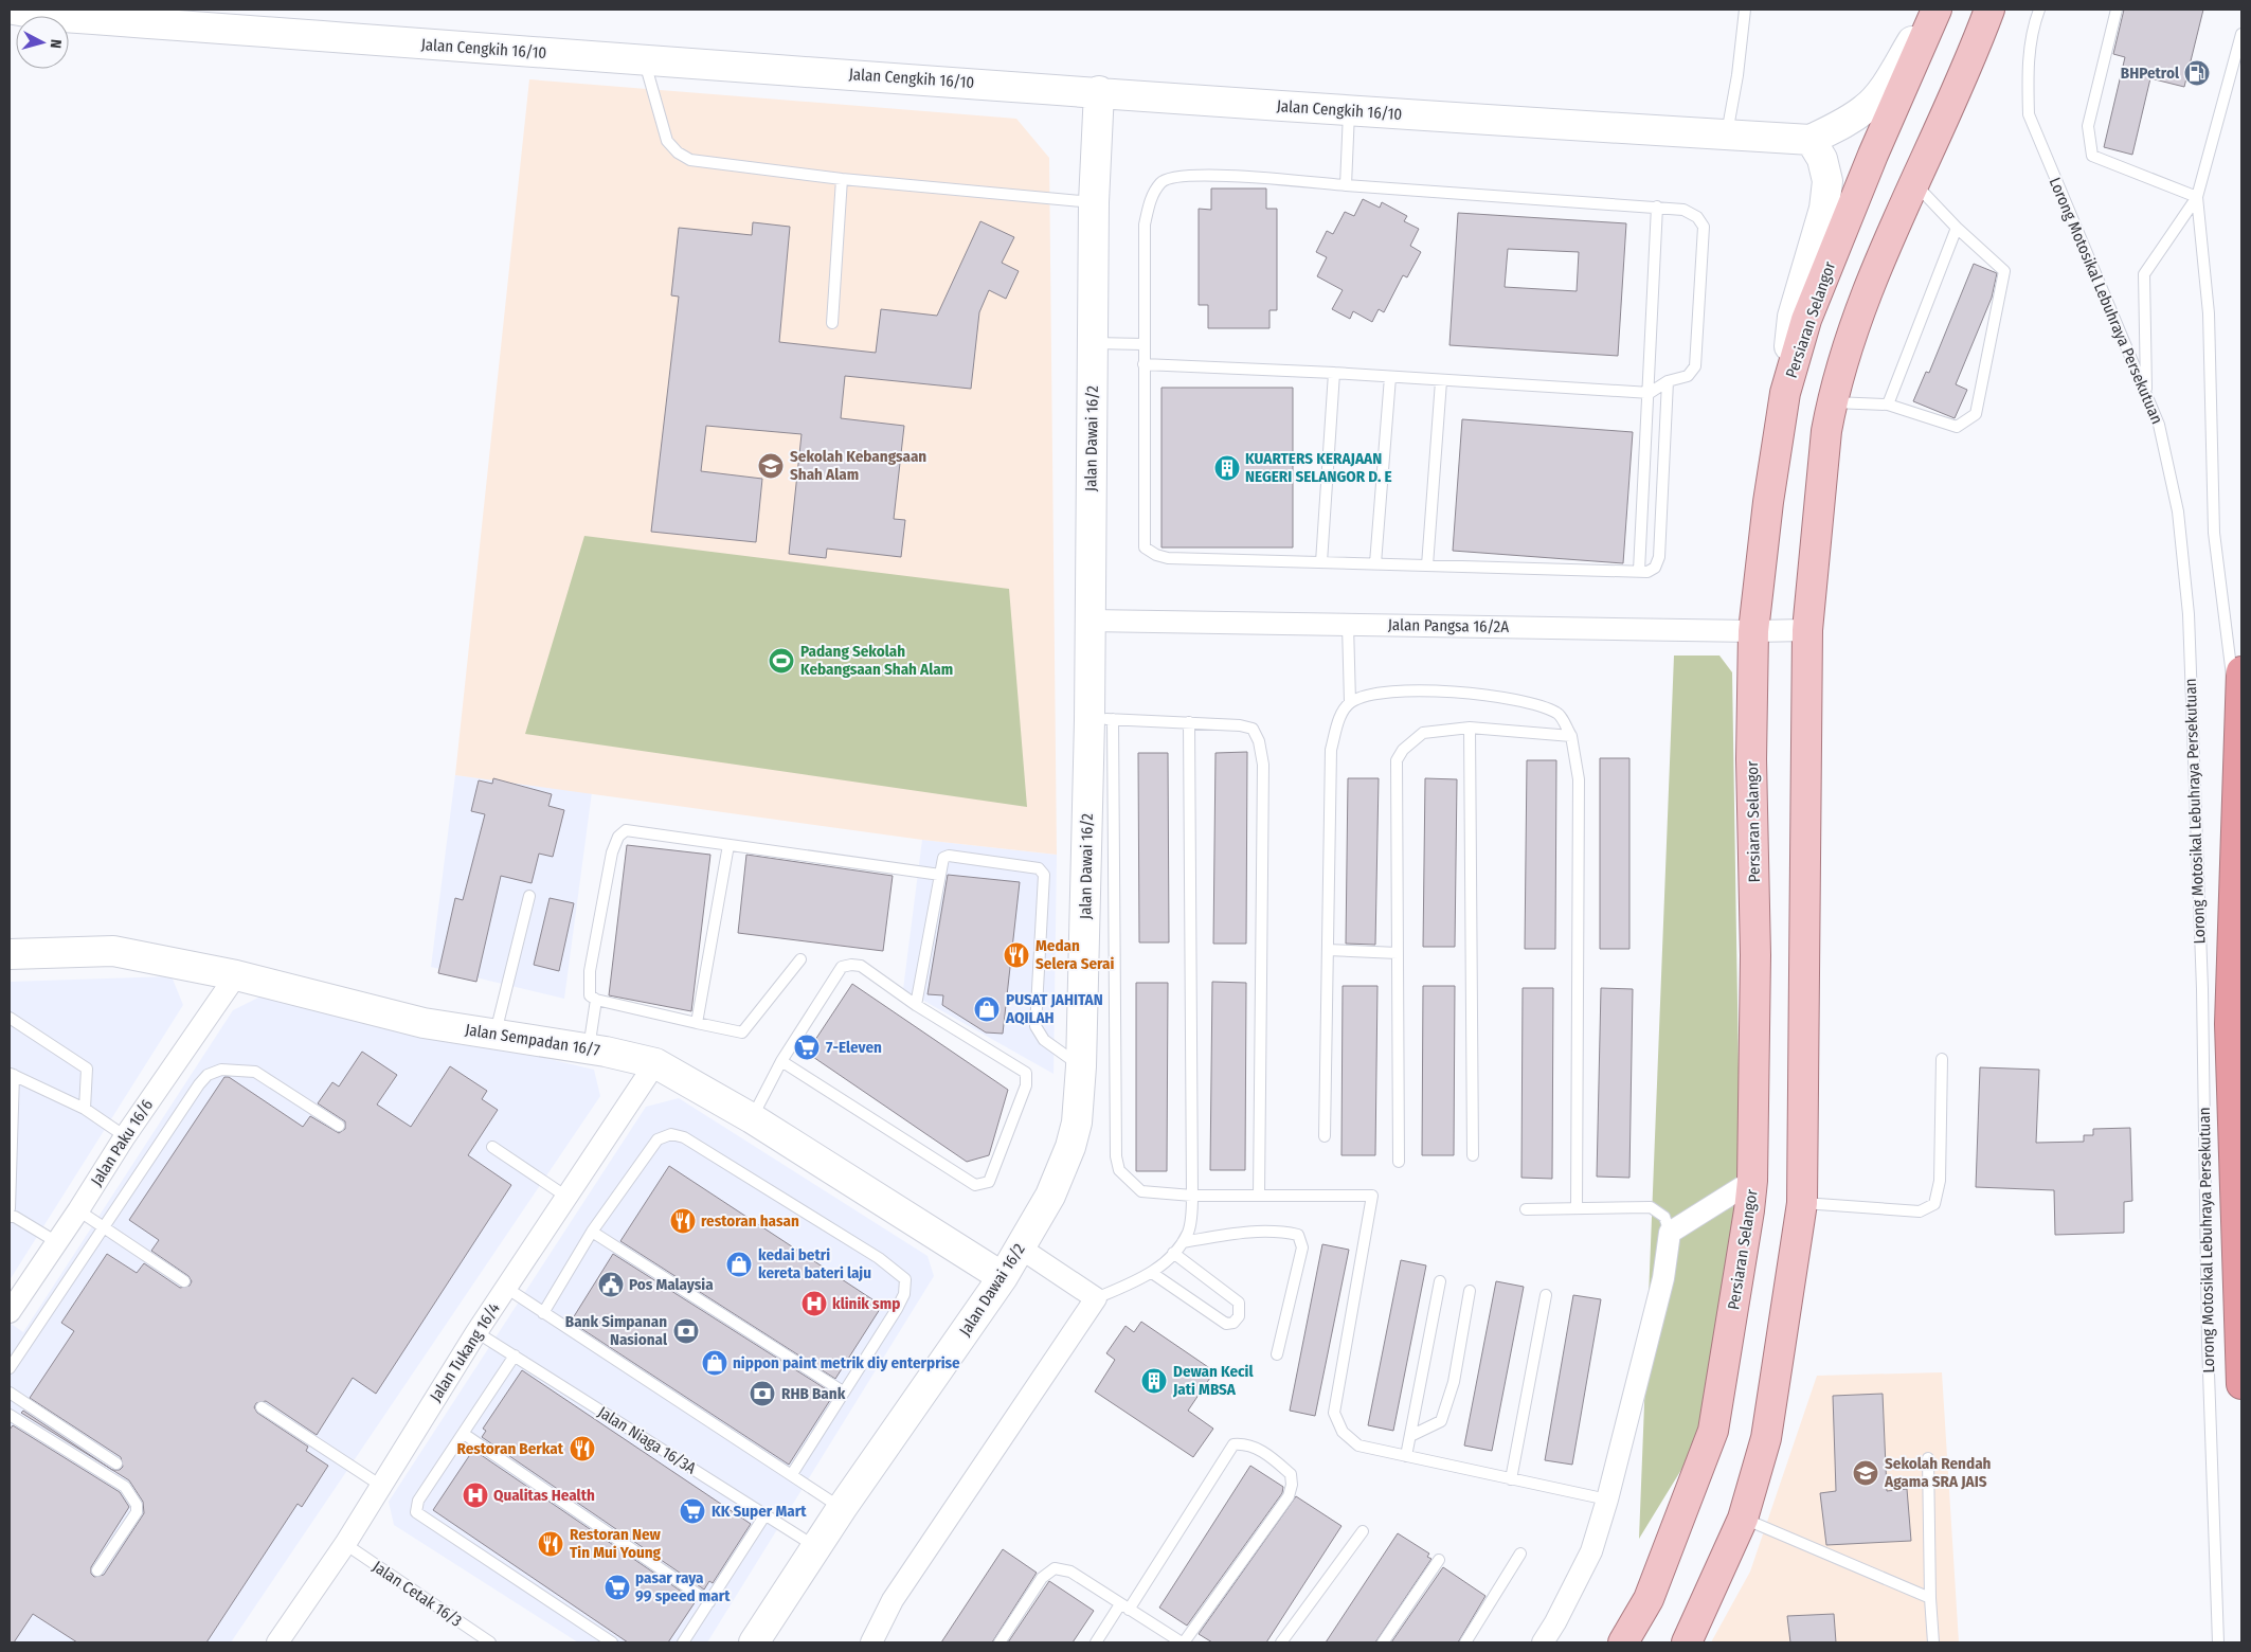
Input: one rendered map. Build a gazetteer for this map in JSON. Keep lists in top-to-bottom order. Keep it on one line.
{"streets":{"main road":["Persiaran Selangor"],"street":["Jalan Cengkih 16/10","Jalan Dawai 16/2","Jalan Pangsa 16/2A","Jalan Sempadan 16/7","Jalan Paku 16/6","Jalan Tukang 16/4"],"lane":["Lorong Motosikal Lebuhraya Persekutuan","Jalan Niaga 16/3A","Jalan Cetak 16/3"]},"crossings":[["Jalan Cengkih 16/10","Jalan Dawai 16/2"],["Persiaran Selangor","Jalan Pangsa 16/2A"],["Jalan Dawai 16/2","Jalan Pangsa 16/2A"],["Jalan Dawai 16/2","Jalan Sempadan 16/7"],["Jalan Dawai 16/2","Jalan Niaga 16/3A"],["Jalan Sempadan 16/7","Jalan Paku 16/6"],["Jalan Sempadan 16/7","Jalan Tukang 16/4"],["Jalan Tukang 16/4","Jalan Niaga 16/3A"],["Jalan Tukang 16/4","Jalan Cetak 16/3"]],"places":{"fuel station":["BHPetrol"],"school or university":["Sekolah Kebangsaan Shah Alam","Sekolah Rendah Agama SRA JAIS"],"building":["KUARTERS KERAJAAN NEGERI SELANGOR D. E","Dewan Kecil Jati MBSA"],"sports":["Padang Sekolah Kebangsaan Shah Alam"],"restaurant":["Medan Selera Serai","restoran hasan","Restoran Berkat","Restoran New Tin Mui Young"],"shop":["PUSAT JAHITAN AQILAH","kedai betri kereta bateri laju","nippon paint metrik diy enterprise"],"supermarket":["7-Eleven","KK Super Mart","pasar raya 99 speed mart"],"public building":["Pos Malaysia"],"hospital":["klinik smp","Qualitas Health"],"bank":["Bank Simpanan Nasional","RHB Bank"]},"north":"right"}
